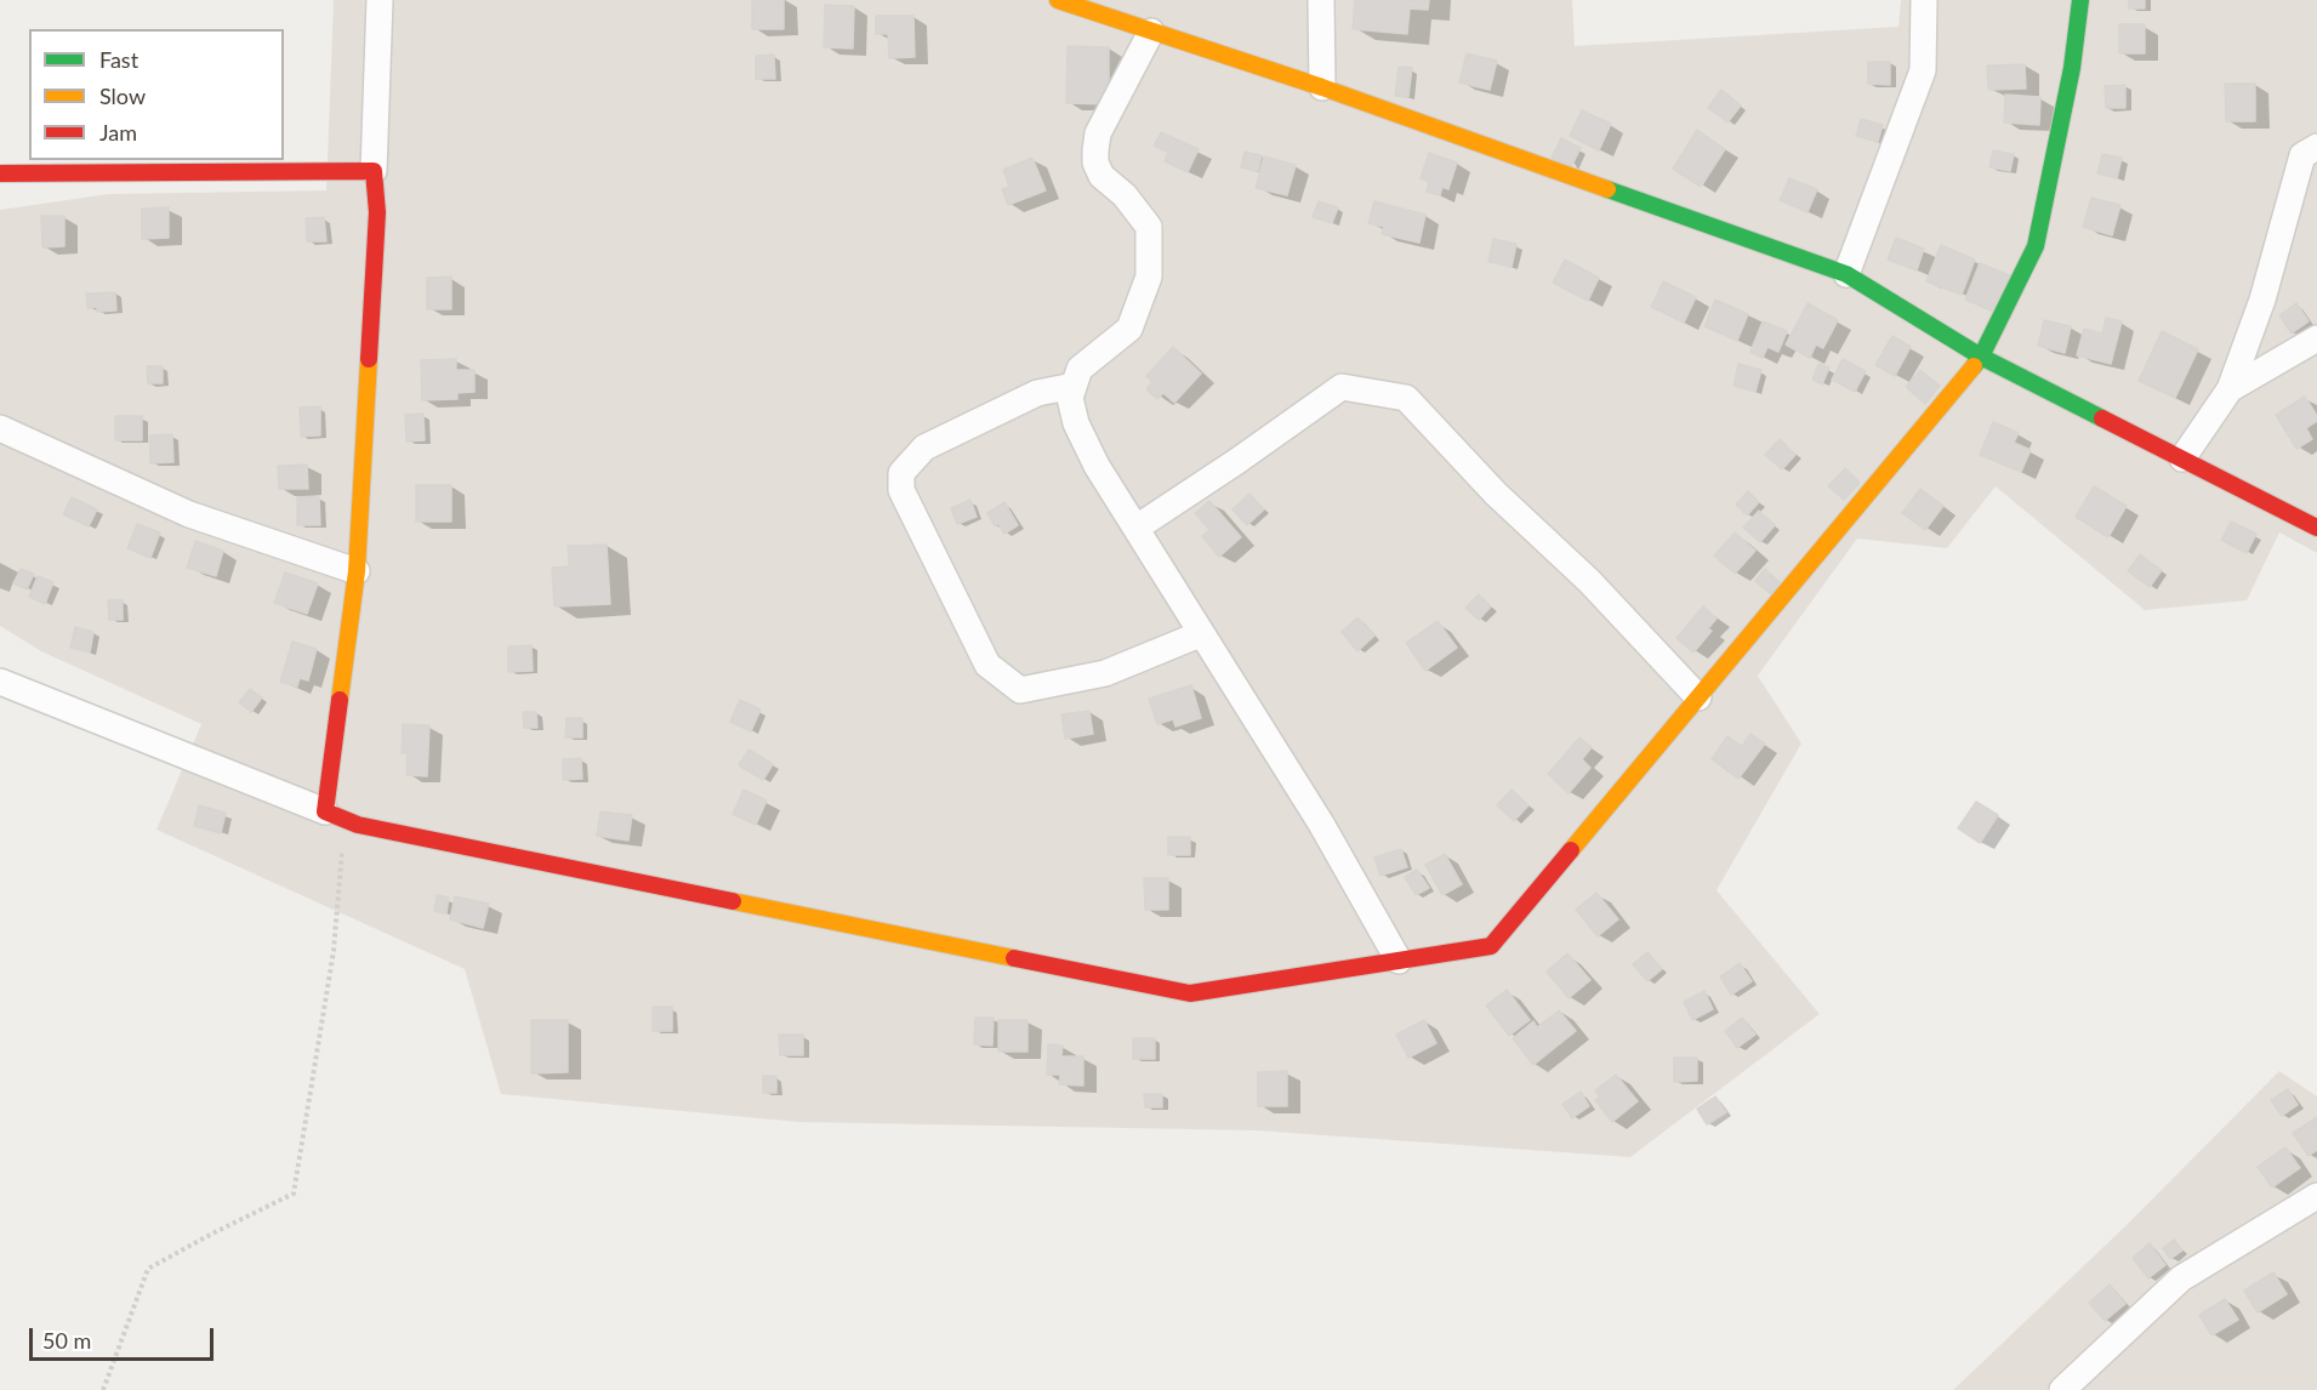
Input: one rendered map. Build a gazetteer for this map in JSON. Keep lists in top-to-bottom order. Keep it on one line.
{"legend":["Fast","Slow","Jam"],"scale_bar":"50 m"}
